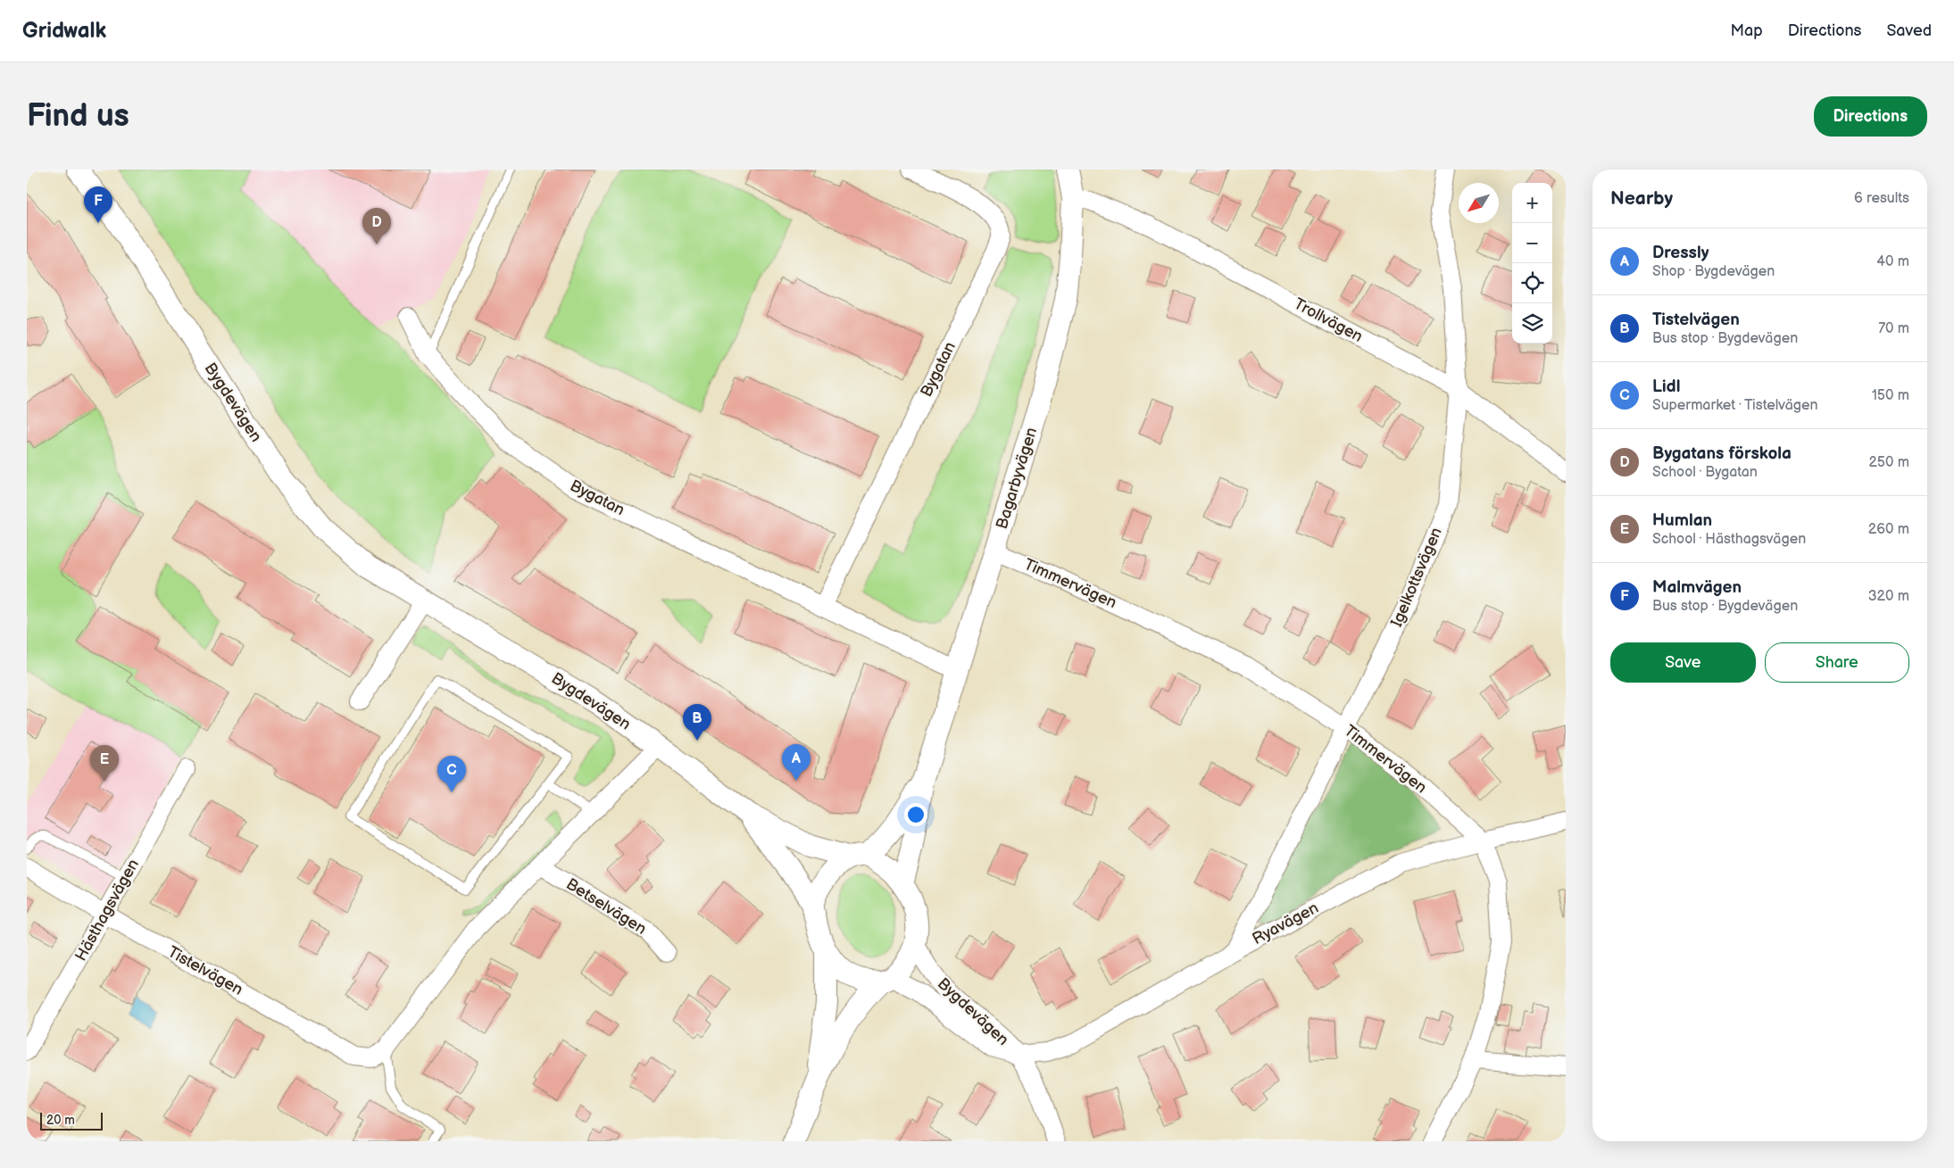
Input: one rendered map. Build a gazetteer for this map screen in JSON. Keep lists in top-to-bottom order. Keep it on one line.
{"streets":{"street":["Trollvägen","Bygatan","Bygdevägen","Bagarbyvägen","Igelkottsvägen","Timmervägen","Betselvägen","Hästhagsvägen","Ryavägen","Tistelvägen"]},"crossings":[["Trollvägen","Bagarbyvägen"],["Trollvägen","Igelkottsvägen"],["Bygatan","Bagarbyvägen"],["Bygdevägen","Bagarbyvägen"],["Bygdevägen","Ryavägen"],["Bagarbyvägen","Timmervägen"],["Igelkottsvägen","Timmervägen"],["Igelkottsvägen","Ryavägen"],["Timmervägen","Ryavägen"],["Hästhagsvägen","Tistelvägen"]],"scale_bar":"20 m","north":"bottom left","page":{"header":"Gridwalk","nav":["Map","Directions","Saved"],"buttons":["Directions",["Save","Share"]],"title":"Find us","heading":["Nearby","6 results"],"map_buttons":["+","−"],"pins":["F","D","B","A","E","C"],"list":[{"mark":"A","name":"Dressly","note":"Shop · Bygdevägen","value":"40 m"},{"mark":"B","name":"Tistelvägen","note":"Bus stop · Bygdevägen","value":"70 m"},{"mark":"C","name":"Lidl","note":"Supermarket · Tistelvägen","value":"150 m"},{"mark":"D","name":"Bygatans förskola","note":"School · Bygatan","value":"250 m"},{"mark":"E","name":"Humlan","note":"School · Hästhagsvägen","value":"260 m"},{"mark":"F","name":"Malmvägen","note":"Bus stop · Bygdevägen","value":"320 m"}],"scale":"20 m"}}
